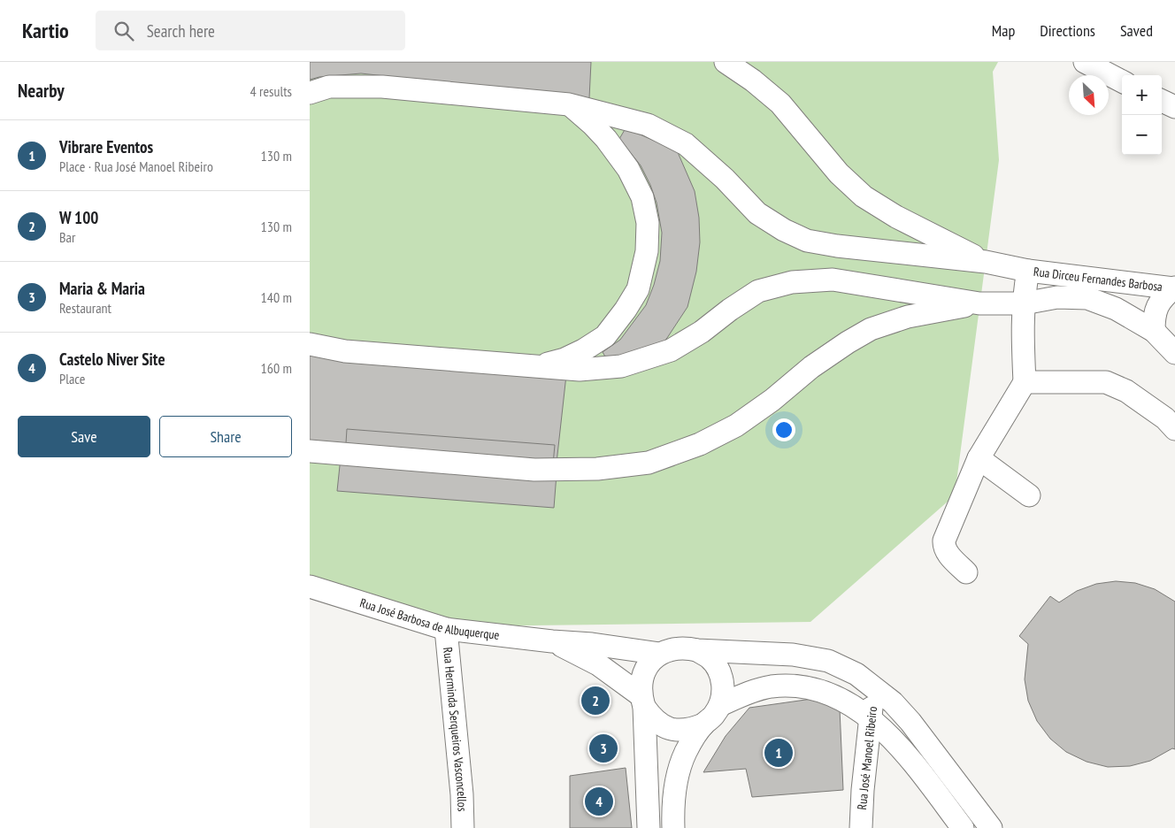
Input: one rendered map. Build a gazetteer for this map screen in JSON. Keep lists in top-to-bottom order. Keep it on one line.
{"streets":{"street":["Rua Dirceu Fernandes Barbosa","Rua José Barbosa de Albuquerque","Rua Herminda Serqueiros Vasconcellos","Rua José Manoel Ribeiro"]},"crossings":[["Rua José Barbosa de Albuquerque","Rua Herminda Serqueiros Vasconcellos"]],"north":"bottom right","page":{"header":"Kartio","search":"Search here","nav":["Map","Directions","Saved"],"heading":["Nearby","4 results"],"map_buttons":["+","−"],"list":[{"mark":"1","name":"Vibrare Eventos","note":"Place · Rua José Manoel Ribeiro","value":"130 m"},{"mark":"2","name":"W 100","note":"Bar","value":"130 m"},{"mark":"3","name":"Maria & Maria","note":"Restaurant","value":"140 m"},{"mark":"4","name":"Castelo Niver Site","note":"Place","value":"160 m"}],"buttons":["Save","Share"],"pins":["2","3","1","4"]}}
